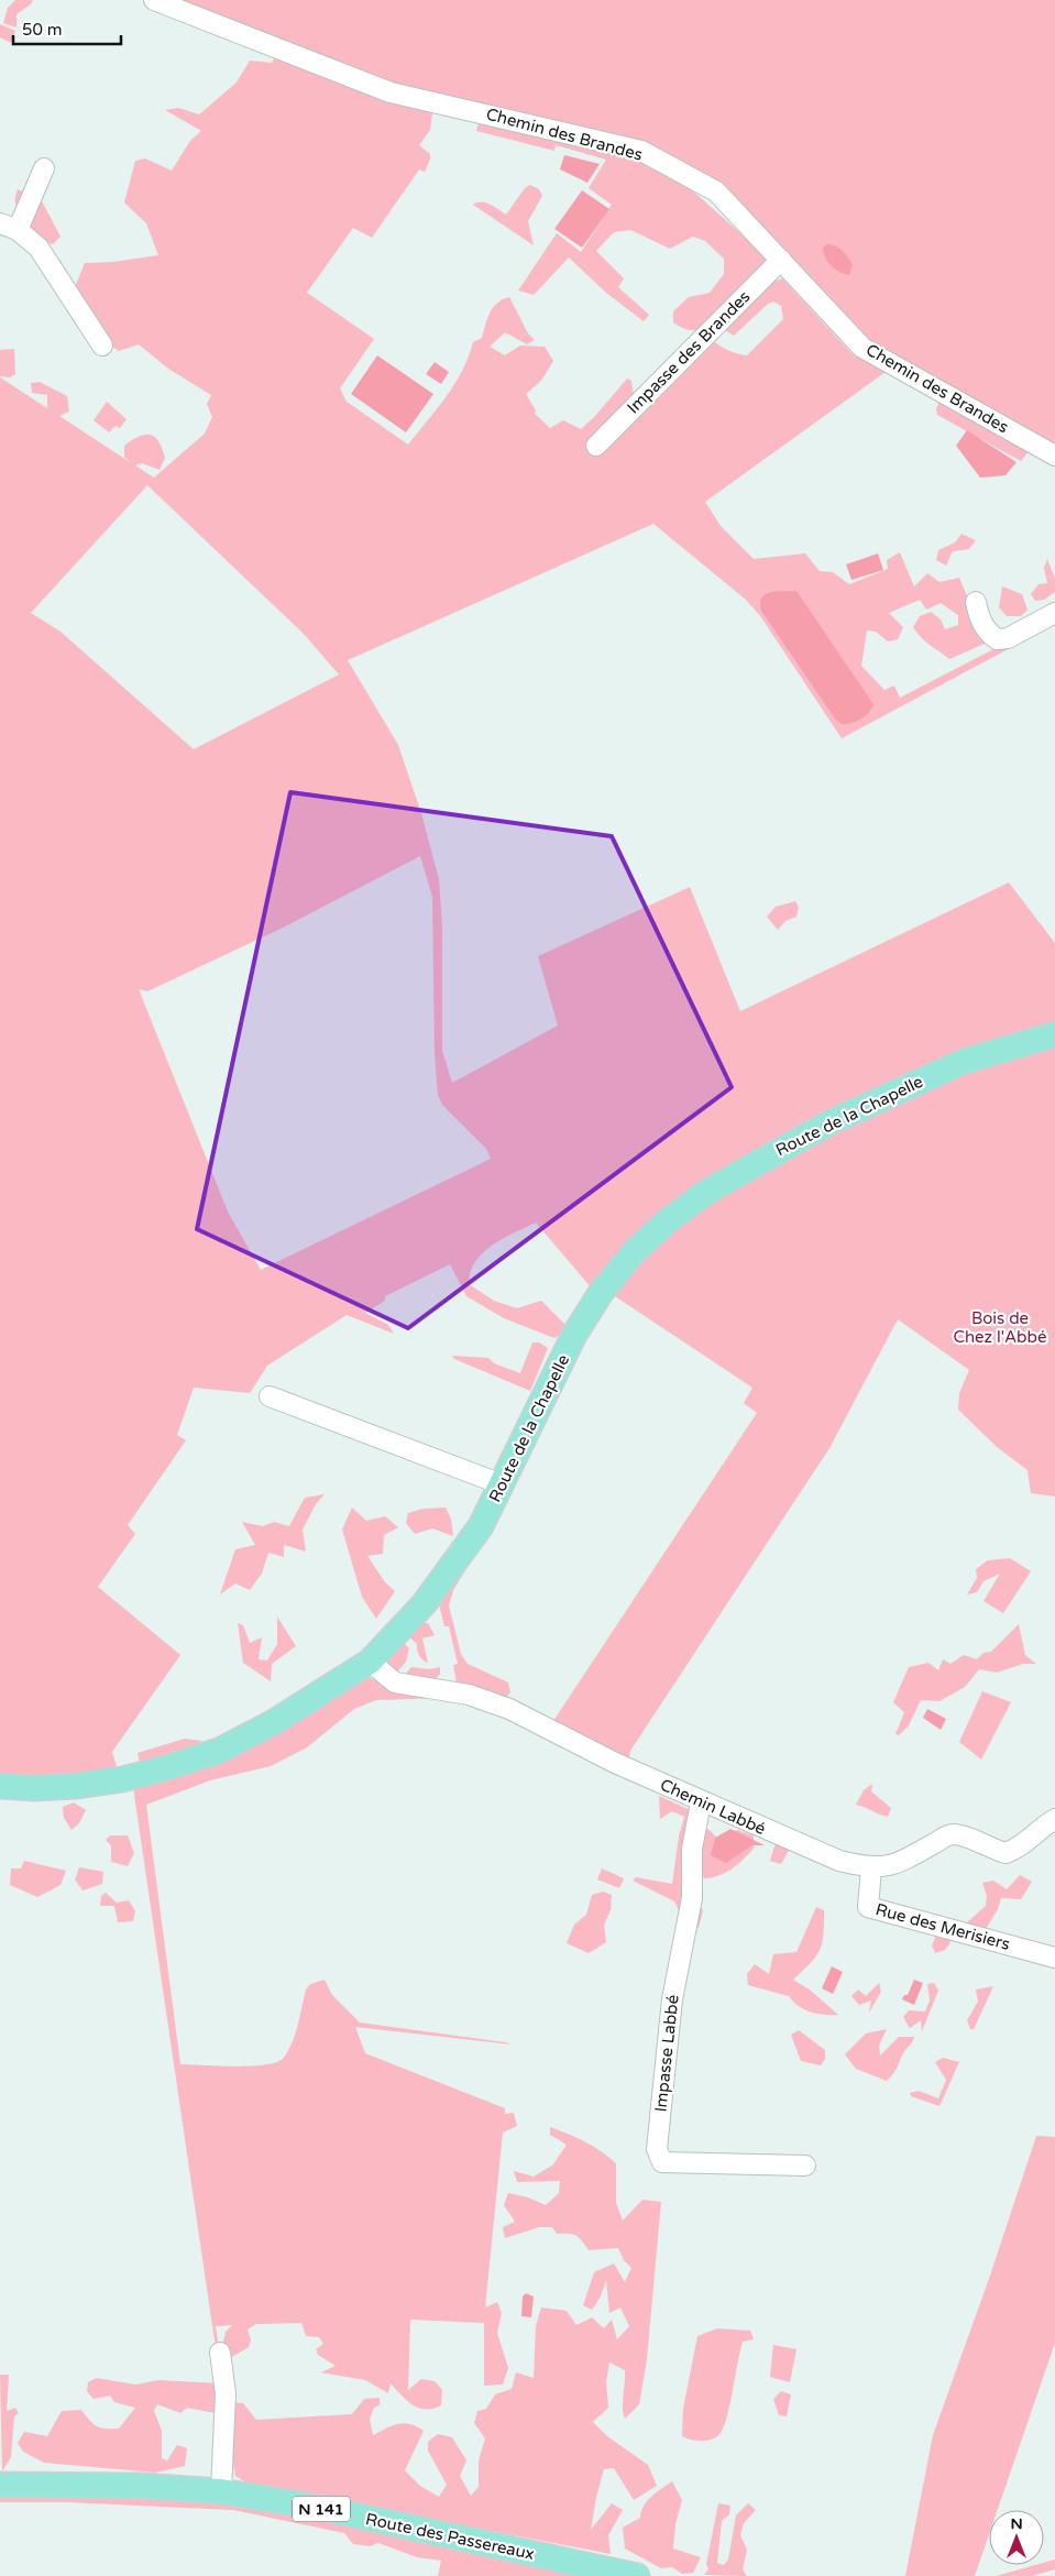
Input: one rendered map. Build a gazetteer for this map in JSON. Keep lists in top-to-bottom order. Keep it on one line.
{"streets":{"main road":["Route de la Chapelle","N 141","Route des Passereaux"],"street":["Chemin des Brandes","Impasse des Brandes","Chemin Labbé","Rue des Merisiers","Impasse Labbé"]},"crossings":[["Chemin des Brandes","Impasse des Brandes"],["Route de la Chapelle","Chemin Labbé"],["Chemin Labbé","Rue des Merisiers"],["Chemin Labbé","Impasse Labbé"]],"parks":["Bois de Chez l'Abbé"],"scale_bar":"50 m","north":"top"}
